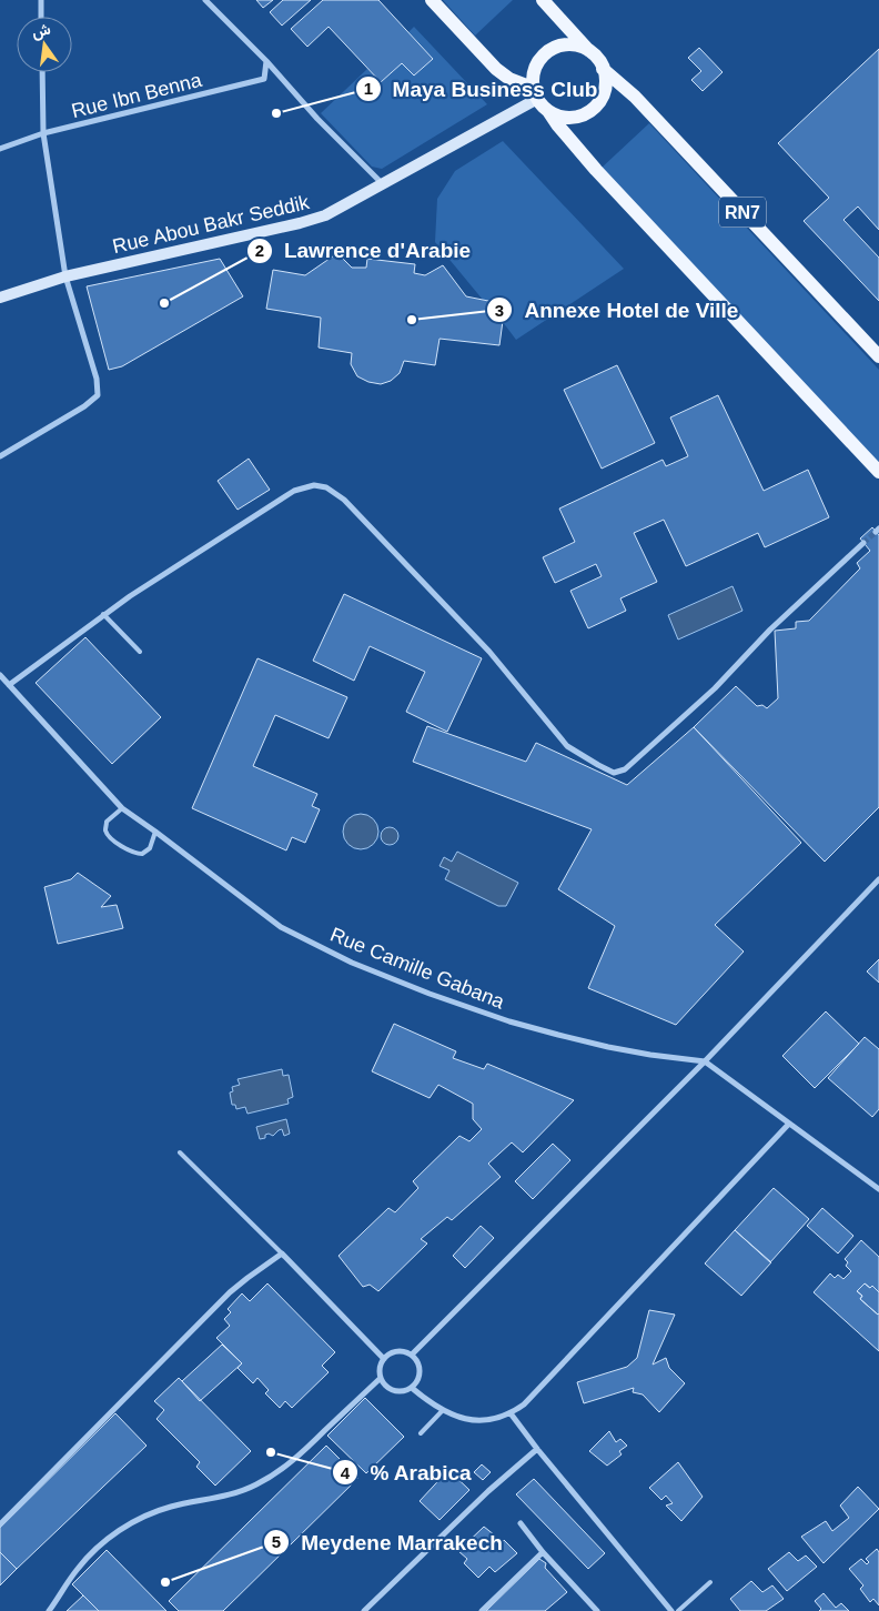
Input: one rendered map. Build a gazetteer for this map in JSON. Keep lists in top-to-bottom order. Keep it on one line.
{"streets":{"main road":["RN7"],"street":["Rue Ibn Benna","Rue Abou Bakr Seddik","Rue Camille Gabana"]},"crossings":[["RN7","Rue Abou Bakr Seddik"]],"places":["Maya Business Club","Lawrence d'Arabie","Annexe Hotel de Ville","% Arabica","Meydene Marrakech"],"north":"top"}
